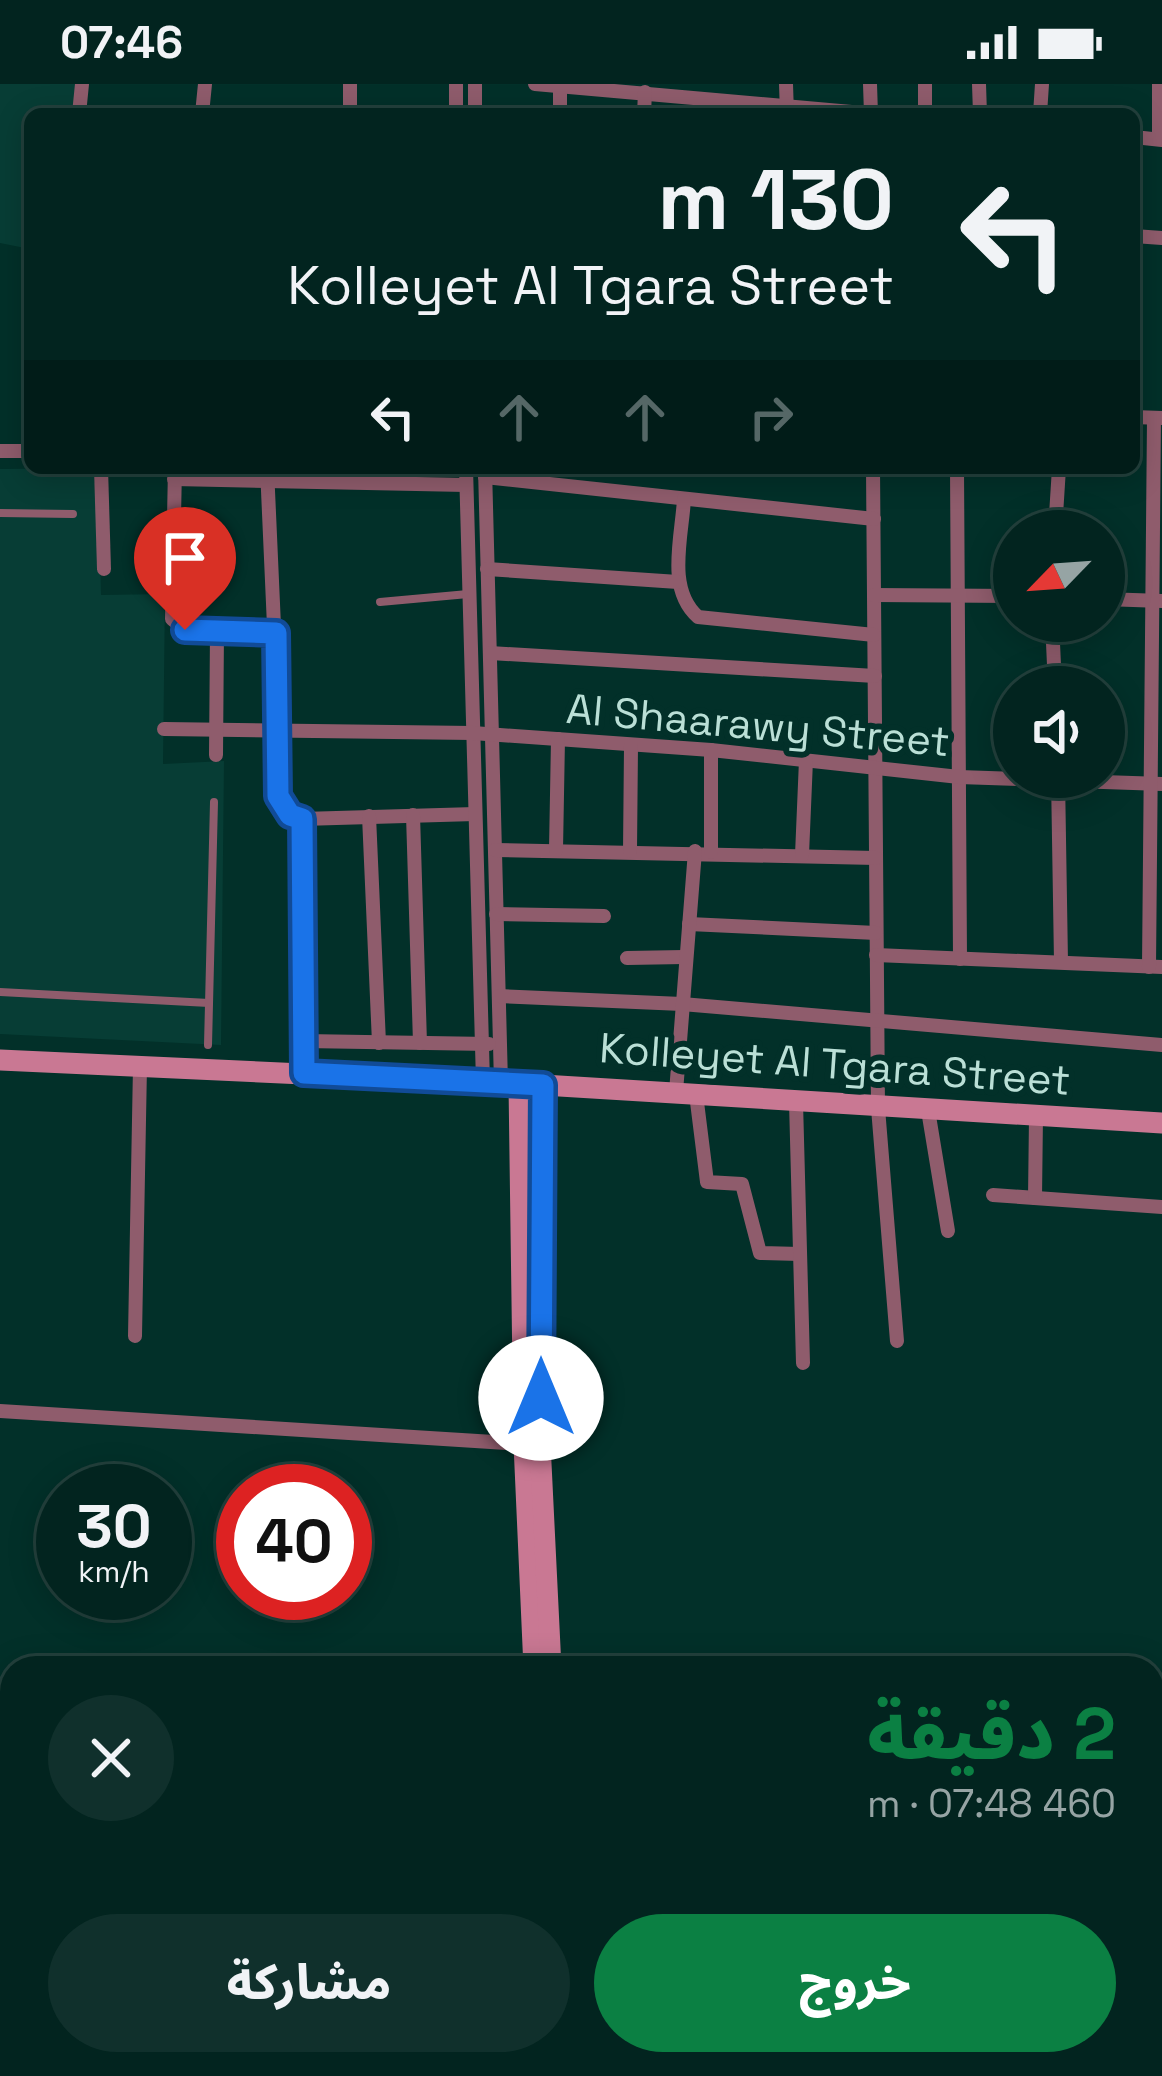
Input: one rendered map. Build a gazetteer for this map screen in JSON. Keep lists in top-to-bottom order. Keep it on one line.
{"streets":{"street":["Al Shaarawy Street","Kolleyet Al Tgara Street"]},"north":"bottom left","page":{"status":"07:46","turn":["130 m","Kolleyet Al Tgara Street"],"speed":"30 km/h","limit":"40","heading":["2 دقيقة","460 m · 07:48"],"buttons":["خروج","مشاركة"]}}
